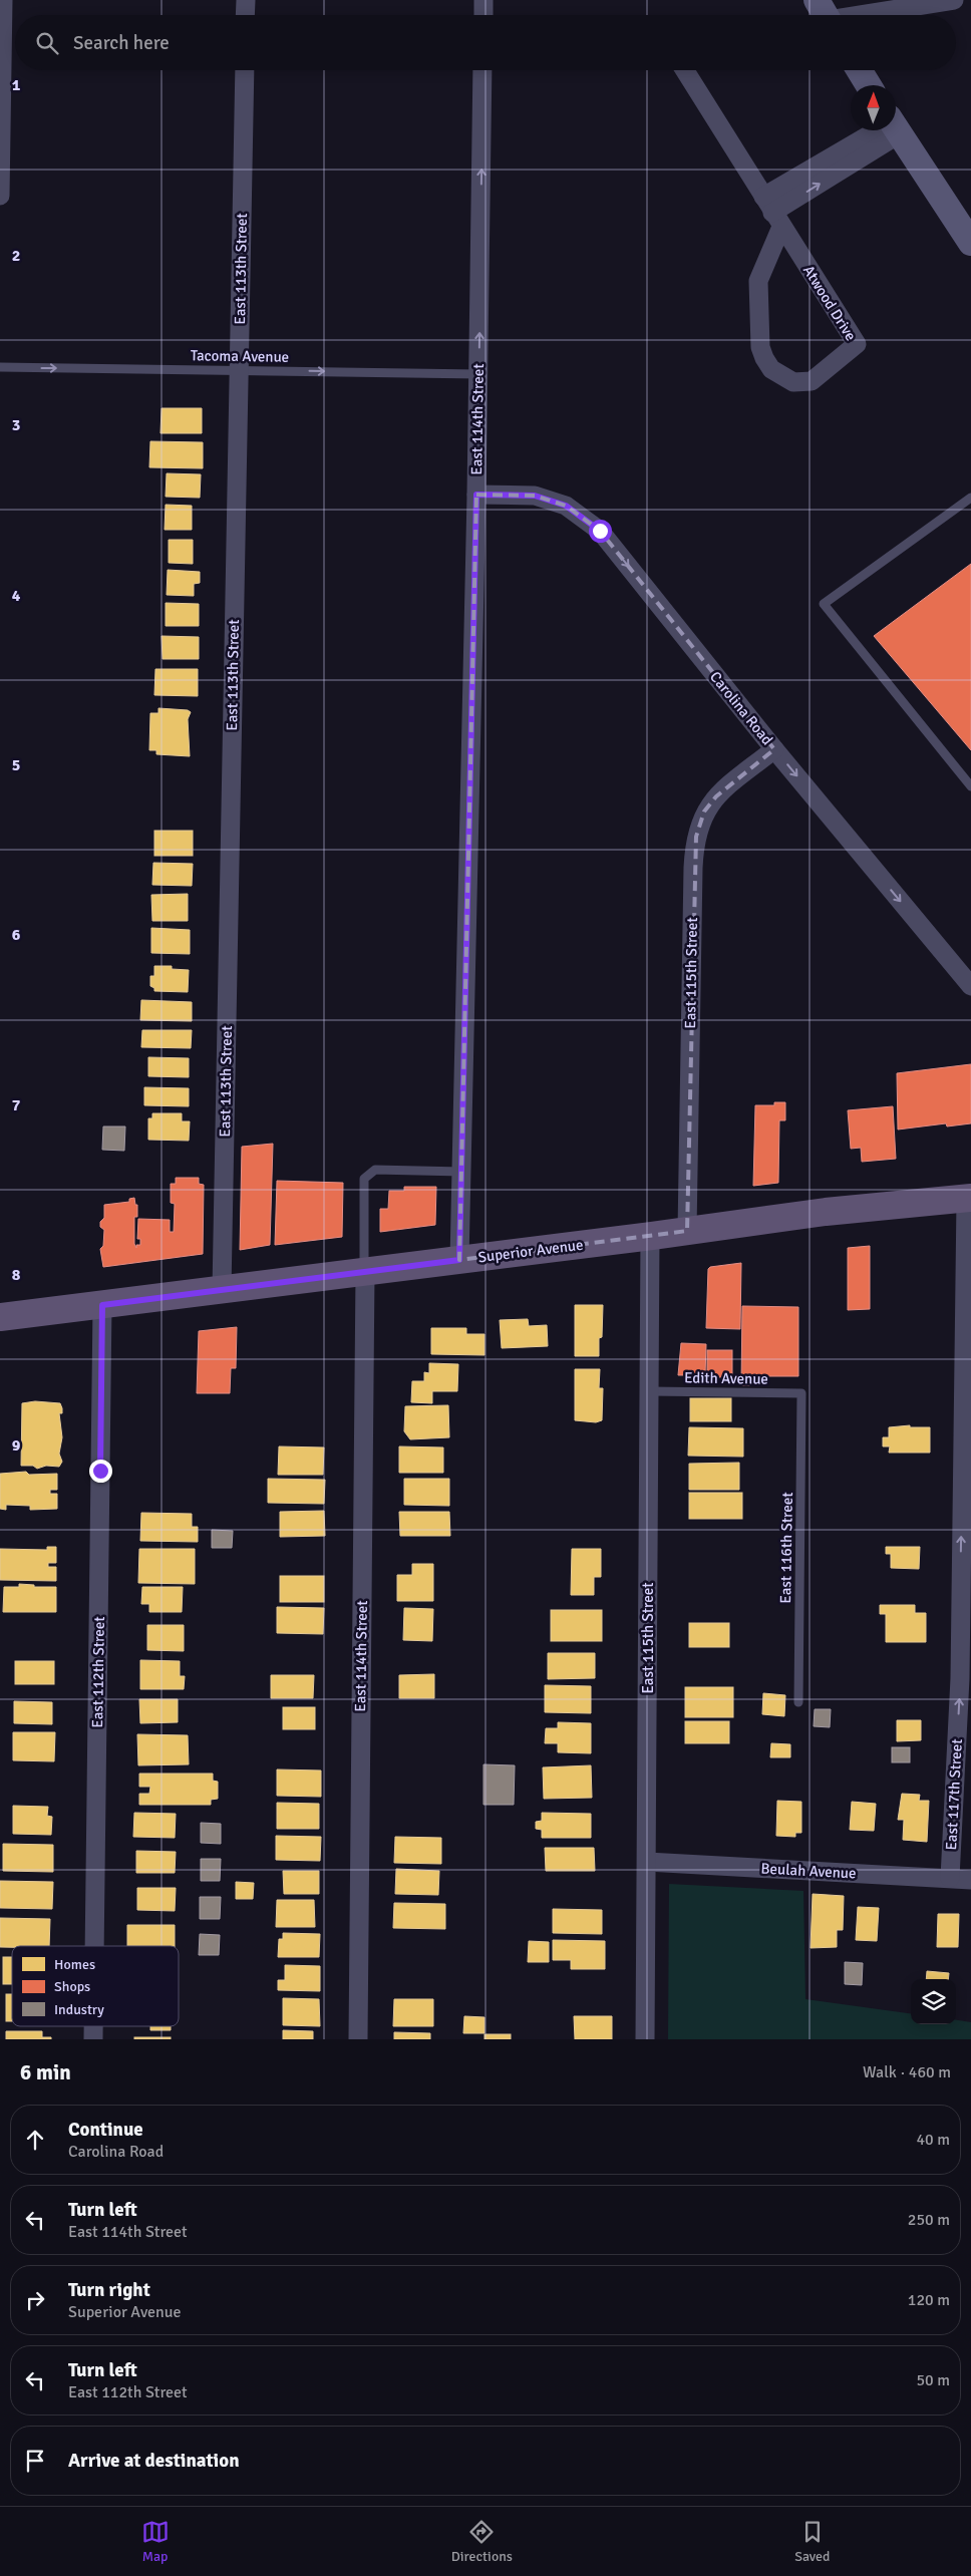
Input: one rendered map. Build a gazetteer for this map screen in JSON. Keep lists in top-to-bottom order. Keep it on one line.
{"streets":{"main road":["Superior Avenue"],"street":["East 113th Street","Atwood Drive","East 114th Street","Carolina Road","East 115th Street","East 112th Street","East 117th Street","Beulah Avenue"],"lane":["Tacoma Avenue","Edith Avenue","East 116th Street"]},"crossings":[["East 113th Street","Tacoma Avenue"],["East 113th Street","Superior Avenue"],["Tacoma Avenue","East 114th Street"],["East 114th Street","Carolina Road"],["East 114th Street","Superior Avenue"],["Carolina Road","East 115th Street"],["East 115th Street","Superior Avenue"],["East 115th Street","Edith Avenue"],["East 115th Street","Beulah Avenue"],["Superior Avenue","East 112th Street"],["Superior Avenue","East 117th Street"],["Edith Avenue","East 116th Street"],["East 117th Street","Beulah Avenue"]],"one_way":["Tacoma Avenue","Carolina Road","East 117th Street"],"legend":["Homes","Shops","Industry"],"north":"top","page":{"search":"Search here","heading":["6 min","Walk · 460 m"],"list":[["Continue","Carolina Road","40 m"],["Turn left","East 114th Street","250 m"],["Turn right","Superior Avenue","120 m"],["Turn left","East 112th Street","50 m"],"Arrive at destination"],"nav":["Map","Directions","Saved"]},"grid":{"rows":["1","2","3","4","5","6","7","8","9"]}}
